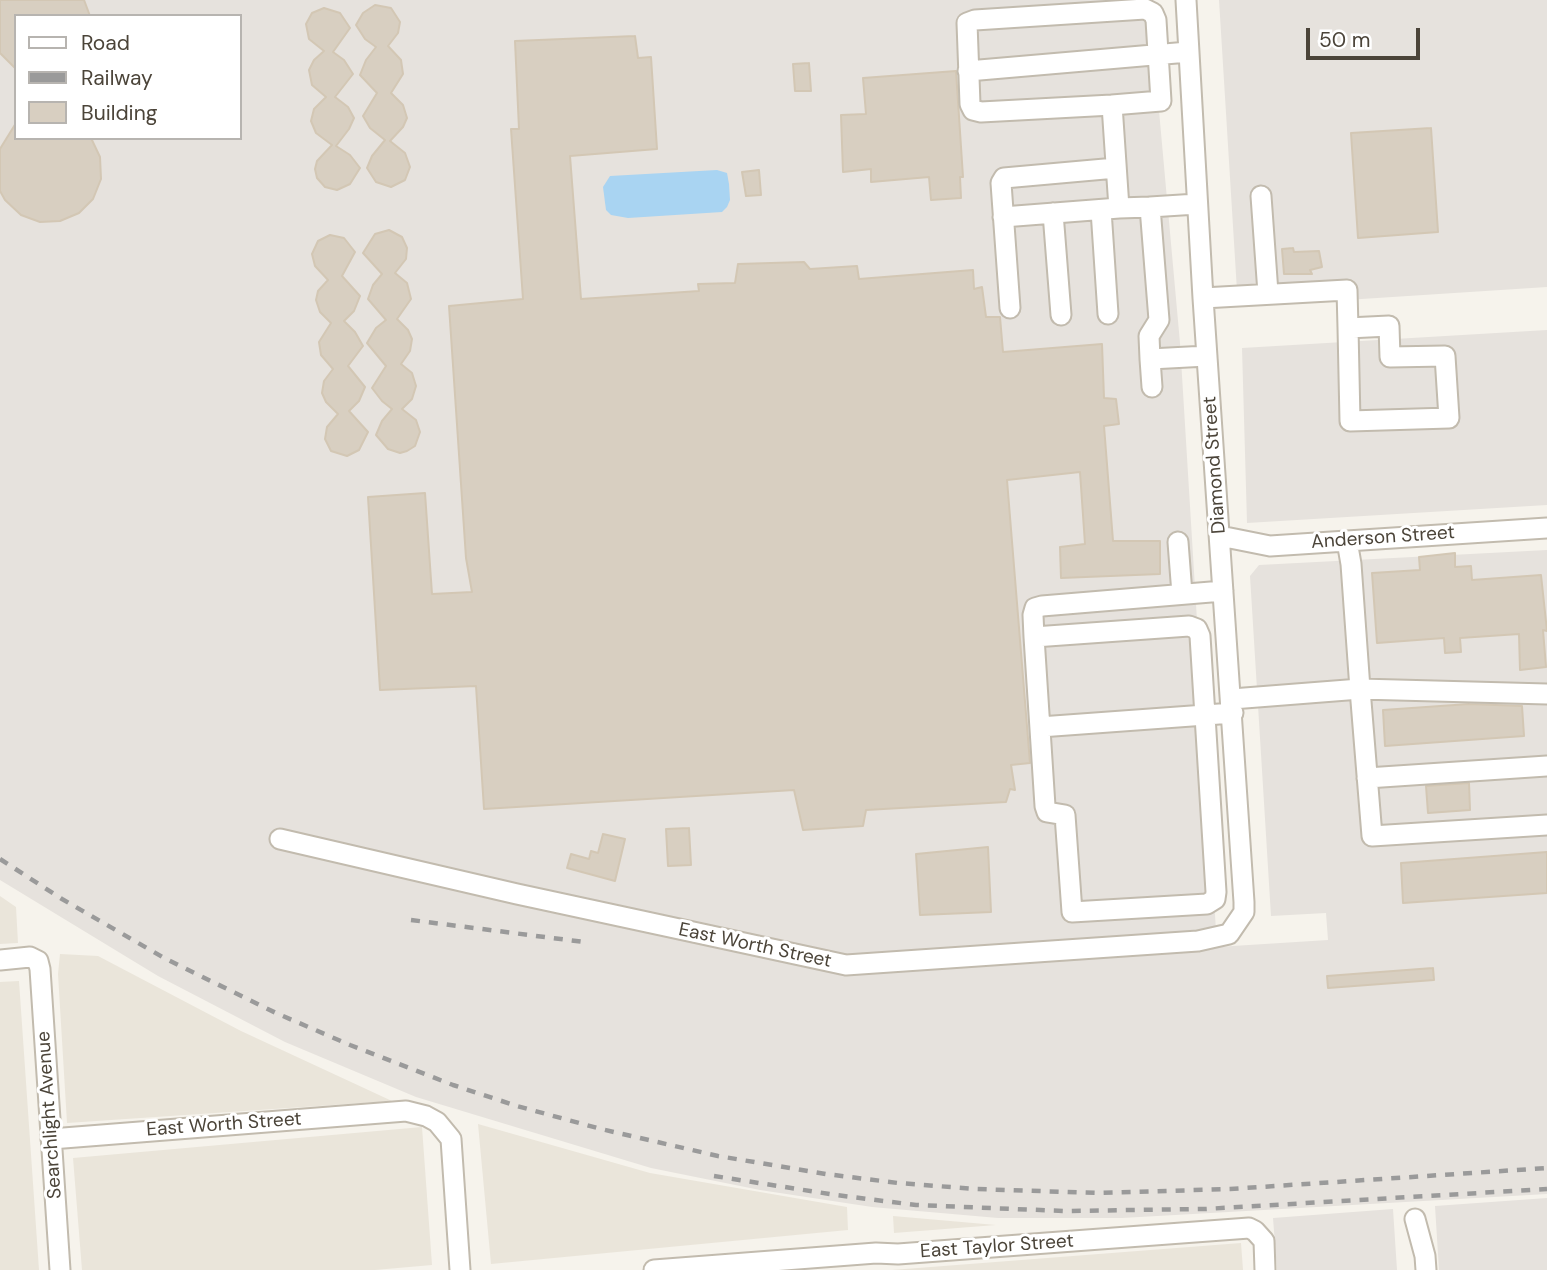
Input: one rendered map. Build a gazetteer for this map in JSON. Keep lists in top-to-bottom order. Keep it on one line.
{"streets":{"street":["Diamond Street","Anderson Street","East Worth Street","Searchlight Avenue","East Taylor Street"]},"crossings":[["Diamond Street","Anderson Street"],["Diamond Street","East Worth Street"],["East Worth Street","Searchlight Avenue"]],"legend":["Road","Railway","Building"],"scale_bar":"50 m"}
